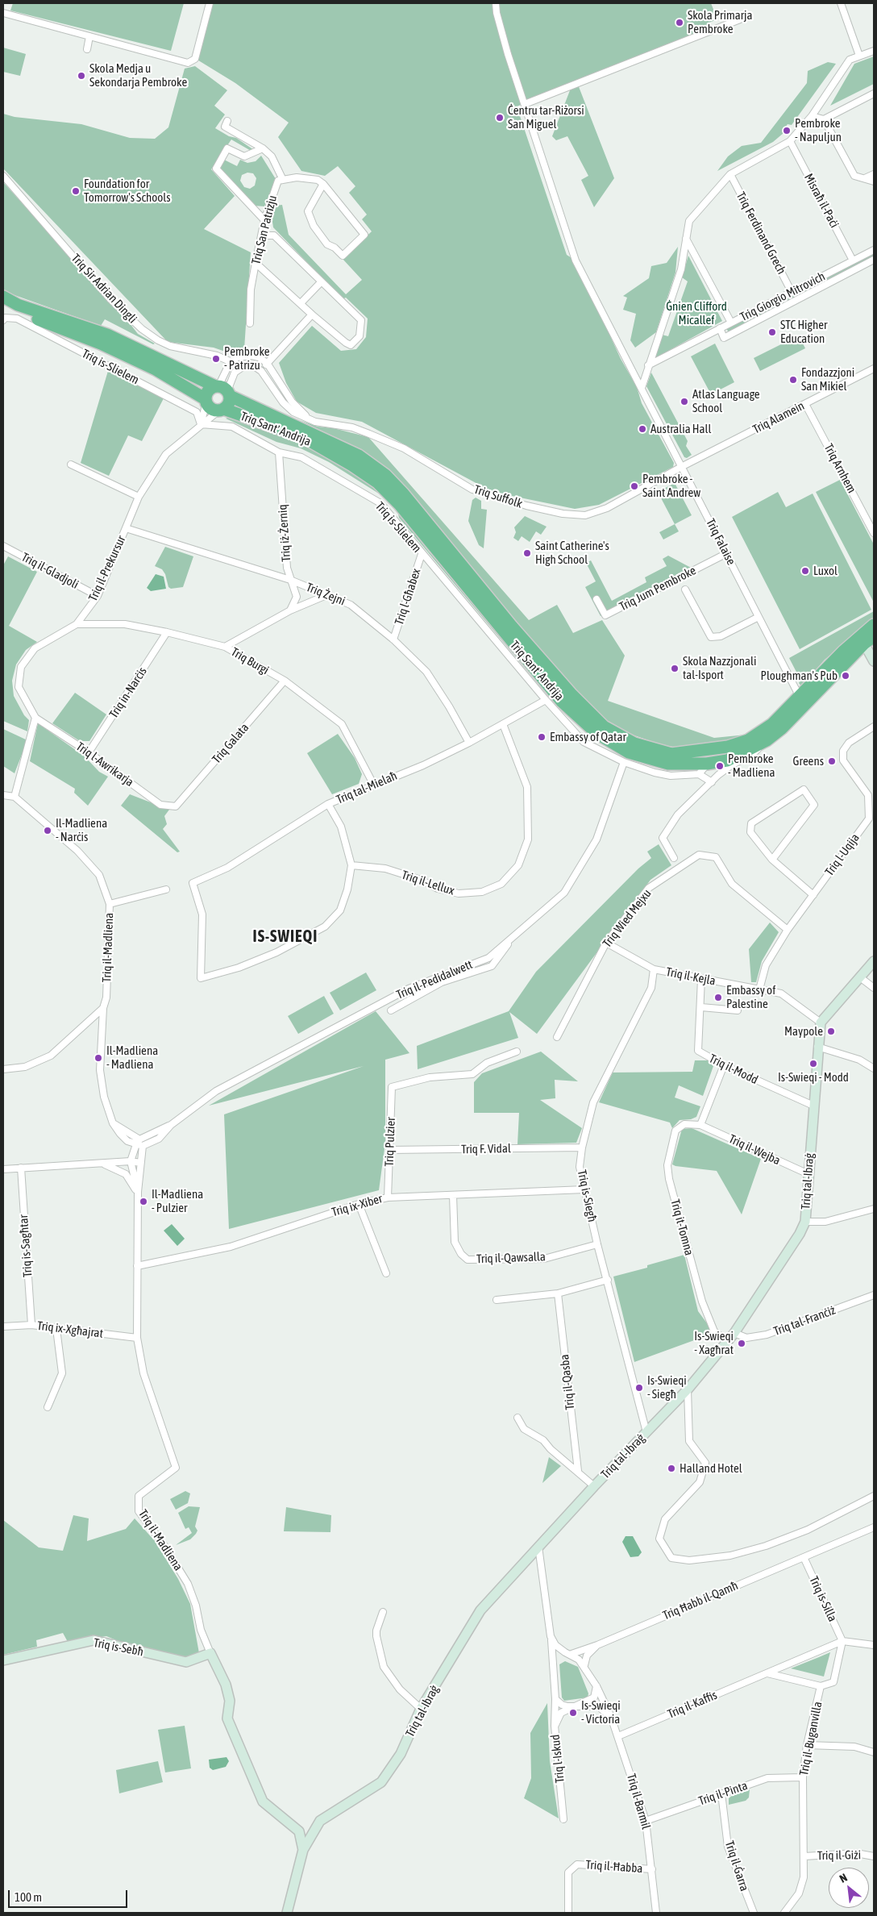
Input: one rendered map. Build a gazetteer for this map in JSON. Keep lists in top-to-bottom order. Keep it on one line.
{"streets":{"highway":["Triq Sant' Andrija"],"main road":["Triq il-Madliena","Triq tal-Ibraġ","Triq is-Sebħ"],"street":["Misraħ il-Paċi","Triq San Patrizju","Triq Ferdinand Grech","Triq Sir Adrian Dingli","Triq Giorgio Mitrovich","Triq is-Slielem","Triq Alamein","Triq Arnhem","Triq Suffolk","Triq iż-Żerniq","Triq Falaise","Triq il-Prekursur","Triq il-Gladjoli","Triq Jum Pembroke","Triq Żejni","Triq l-Għabex","Triq Burgi","Triq in-Narċis","Triq Galata","Triq l-Awrikarja","Triq tal-Mielaħ","Triq l-Uqija","Triq il-Lellux","Triq Wied Mejxu","Triq il-Kejla","Triq il-Pedidalwett","Triq il-Modd","Triq Pulzier","Triq F. Vidal","Triq il-Wejba","Triq is-Siegħ","Triq ix-Xiber","Triq it-Tomna","Triq is-Sagħtar","Triq il-Qawsalla","Triq tal-Franċiż","Triq ix-Xgħajrat","Triq il-Qasba","Triq is-Silla","Triq Ħabb il-Qamħ","Triq il-Kaffis","Triq il-Buganvilla","Triq l-Iskud","Triq il-Pinta","Triq il-Barmil","Triq il-Giżi","Triq il-Ġarra","Triq il-Ħabba"]},"crossings":[["Misraħ il-Paċi","Triq Giorgio Mitrovich"],["Triq Ferdinand Grech","Triq Giorgio Mitrovich"],["Triq Sir Adrian Dingli","Triq Suffolk"],["Triq is-Slielem","Triq iż-Żerniq"],["Triq is-Slielem","Triq il-Prekursur"],["Triq is-Slielem","Triq l-Għabex"],["Triq is-Slielem","Triq tal-Mielaħ"],["Triq is-Slielem","Triq il-Pedidalwett"],["Triq Alamein","Triq Arnhem"],["Triq Alamein","Triq Suffolk"],["Triq Alamein","Triq Falaise"],["Triq Sant' Andrija","Triq Falaise"],["Triq Sant' Andrija","Triq il-Prekursur"],["Triq Suffolk","Triq Falaise"],["Triq iż-Żerniq","Triq Żejni"],["Triq Falaise","Triq Jum Pembroke"],["Triq il-Prekursur","Triq il-Gladjoli"],["Triq il-Prekursur","Triq Żejni"],["Triq il-Prekursur","Triq Burgi"],["Triq il-Prekursur","Triq l-Awrikarja"],["Triq Żejni","Triq l-Għabex"],["Triq Żejni","Triq tal-Mielaħ"],["Triq Burgi","Triq in-Narċis"],["Triq Burgi","Triq Galata"],["Triq Burgi","Triq tal-Mielaħ"],["Triq in-Narċis","Triq l-Awrikarja"],["Triq Galata","Triq l-Awrikarja"],["Triq tal-Mielaħ","Triq il-Lellux"],["Triq l-Uqija","Triq Wied Mejxu"],["Triq l-Uqija","Triq il-Kejla"],["Triq Wied Mejxu","Triq il-Kejla"],["Triq il-Madliena","Triq il-Pedidalwett"],["Triq il-Madliena","Triq ix-Xiber"],["Triq il-Madliena","Triq ix-Xgħajrat"],["Triq il-Madliena","Triq is-Sebħ"],["Triq il-Kejla","Triq il-Modd"],["Triq il-Kejla","Triq tal-Ibraġ"],["Triq il-Kejla","Triq is-Siegħ"],["Triq il-Modd","Triq tal-Ibraġ"],["Triq Pulzier","Triq F. Vidal"],["Triq Pulzier","Triq ix-Xiber"],["Triq F. Vidal","Triq is-Siegħ"],["Triq il-Wejba","Triq tal-Ibraġ"],["Triq il-Wejba","Triq it-Tomna"],["Triq tal-Ibraġ","Triq is-Siegħ"],["Triq tal-Ibraġ","Triq it-Tomna"],["Triq tal-Ibraġ","Triq tal-Franċiż"],["Triq tal-Ibraġ","Triq il-Barmil"],["Triq is-Siegħ","Triq ix-Xiber"],["Triq is-Siegħ","Triq il-Qawsalla"],["Triq ix-Xiber","Triq il-Qawsalla"],["Triq is-Sagħtar","Triq ix-Xgħajrat"],["Triq is-Silla","Triq Ħabb il-Qamħ"],["Triq is-Silla","Triq il-Kaffis"],["Triq is-Silla","Triq il-Buganvilla"],["Triq Ħabb il-Qamħ","Triq l-Iskud"],["Triq Ħabb il-Qamħ","Triq il-Barmil"],["Triq il-Kaffis","Triq il-Buganvilla"],["Triq il-Kaffis","Triq il-Barmil"],["Triq il-Buganvilla","Triq il-Pinta"],["Triq il-Buganvilla","Triq il-Giżi"],["Triq l-Iskud","Triq il-Barmil"],["Triq il-Pinta","Triq il-Barmil"],["Triq il-Pinta","Triq il-Ġarra"],["Triq il-Barmil","Triq il-Ħabba"]],"districts":["IS-SWIEQI"],"parks":["Ġnien Clifford Micallef"],"places":["Skola Primarja Pembroke","Skola Medja u Sekondarja Pembroke","Ċentru tar-Riżorsi San Miguel","Pembroke - Napuljun","Foundation for Tomorrow's Schools","STC Higher Education","Pembroke - Patrizu","Fondazzjoni San Mikiel","Atlas Language School","Australia Hall","Pembroke - Saint Andrew","Saint Catherine's High School","Luxol","Skola Nazzjonali tal-Isport","Ploughman's Pub","Embassy of Qatar","Greens","Pembroke - Madliena","Il-Madliena - Narċis","Embassy of Palestine","Maypole","Il-Madliena - Madliena","Is-Swieqi - Modd","Il-Madliena - Pulzier","Is-Swieqi - Xagħrat","Is-Swieqi - Siegħ","Halland Hotel","Is-Swieqi - Victoria"],"scale_bar":"100 m","north":"top left"}
